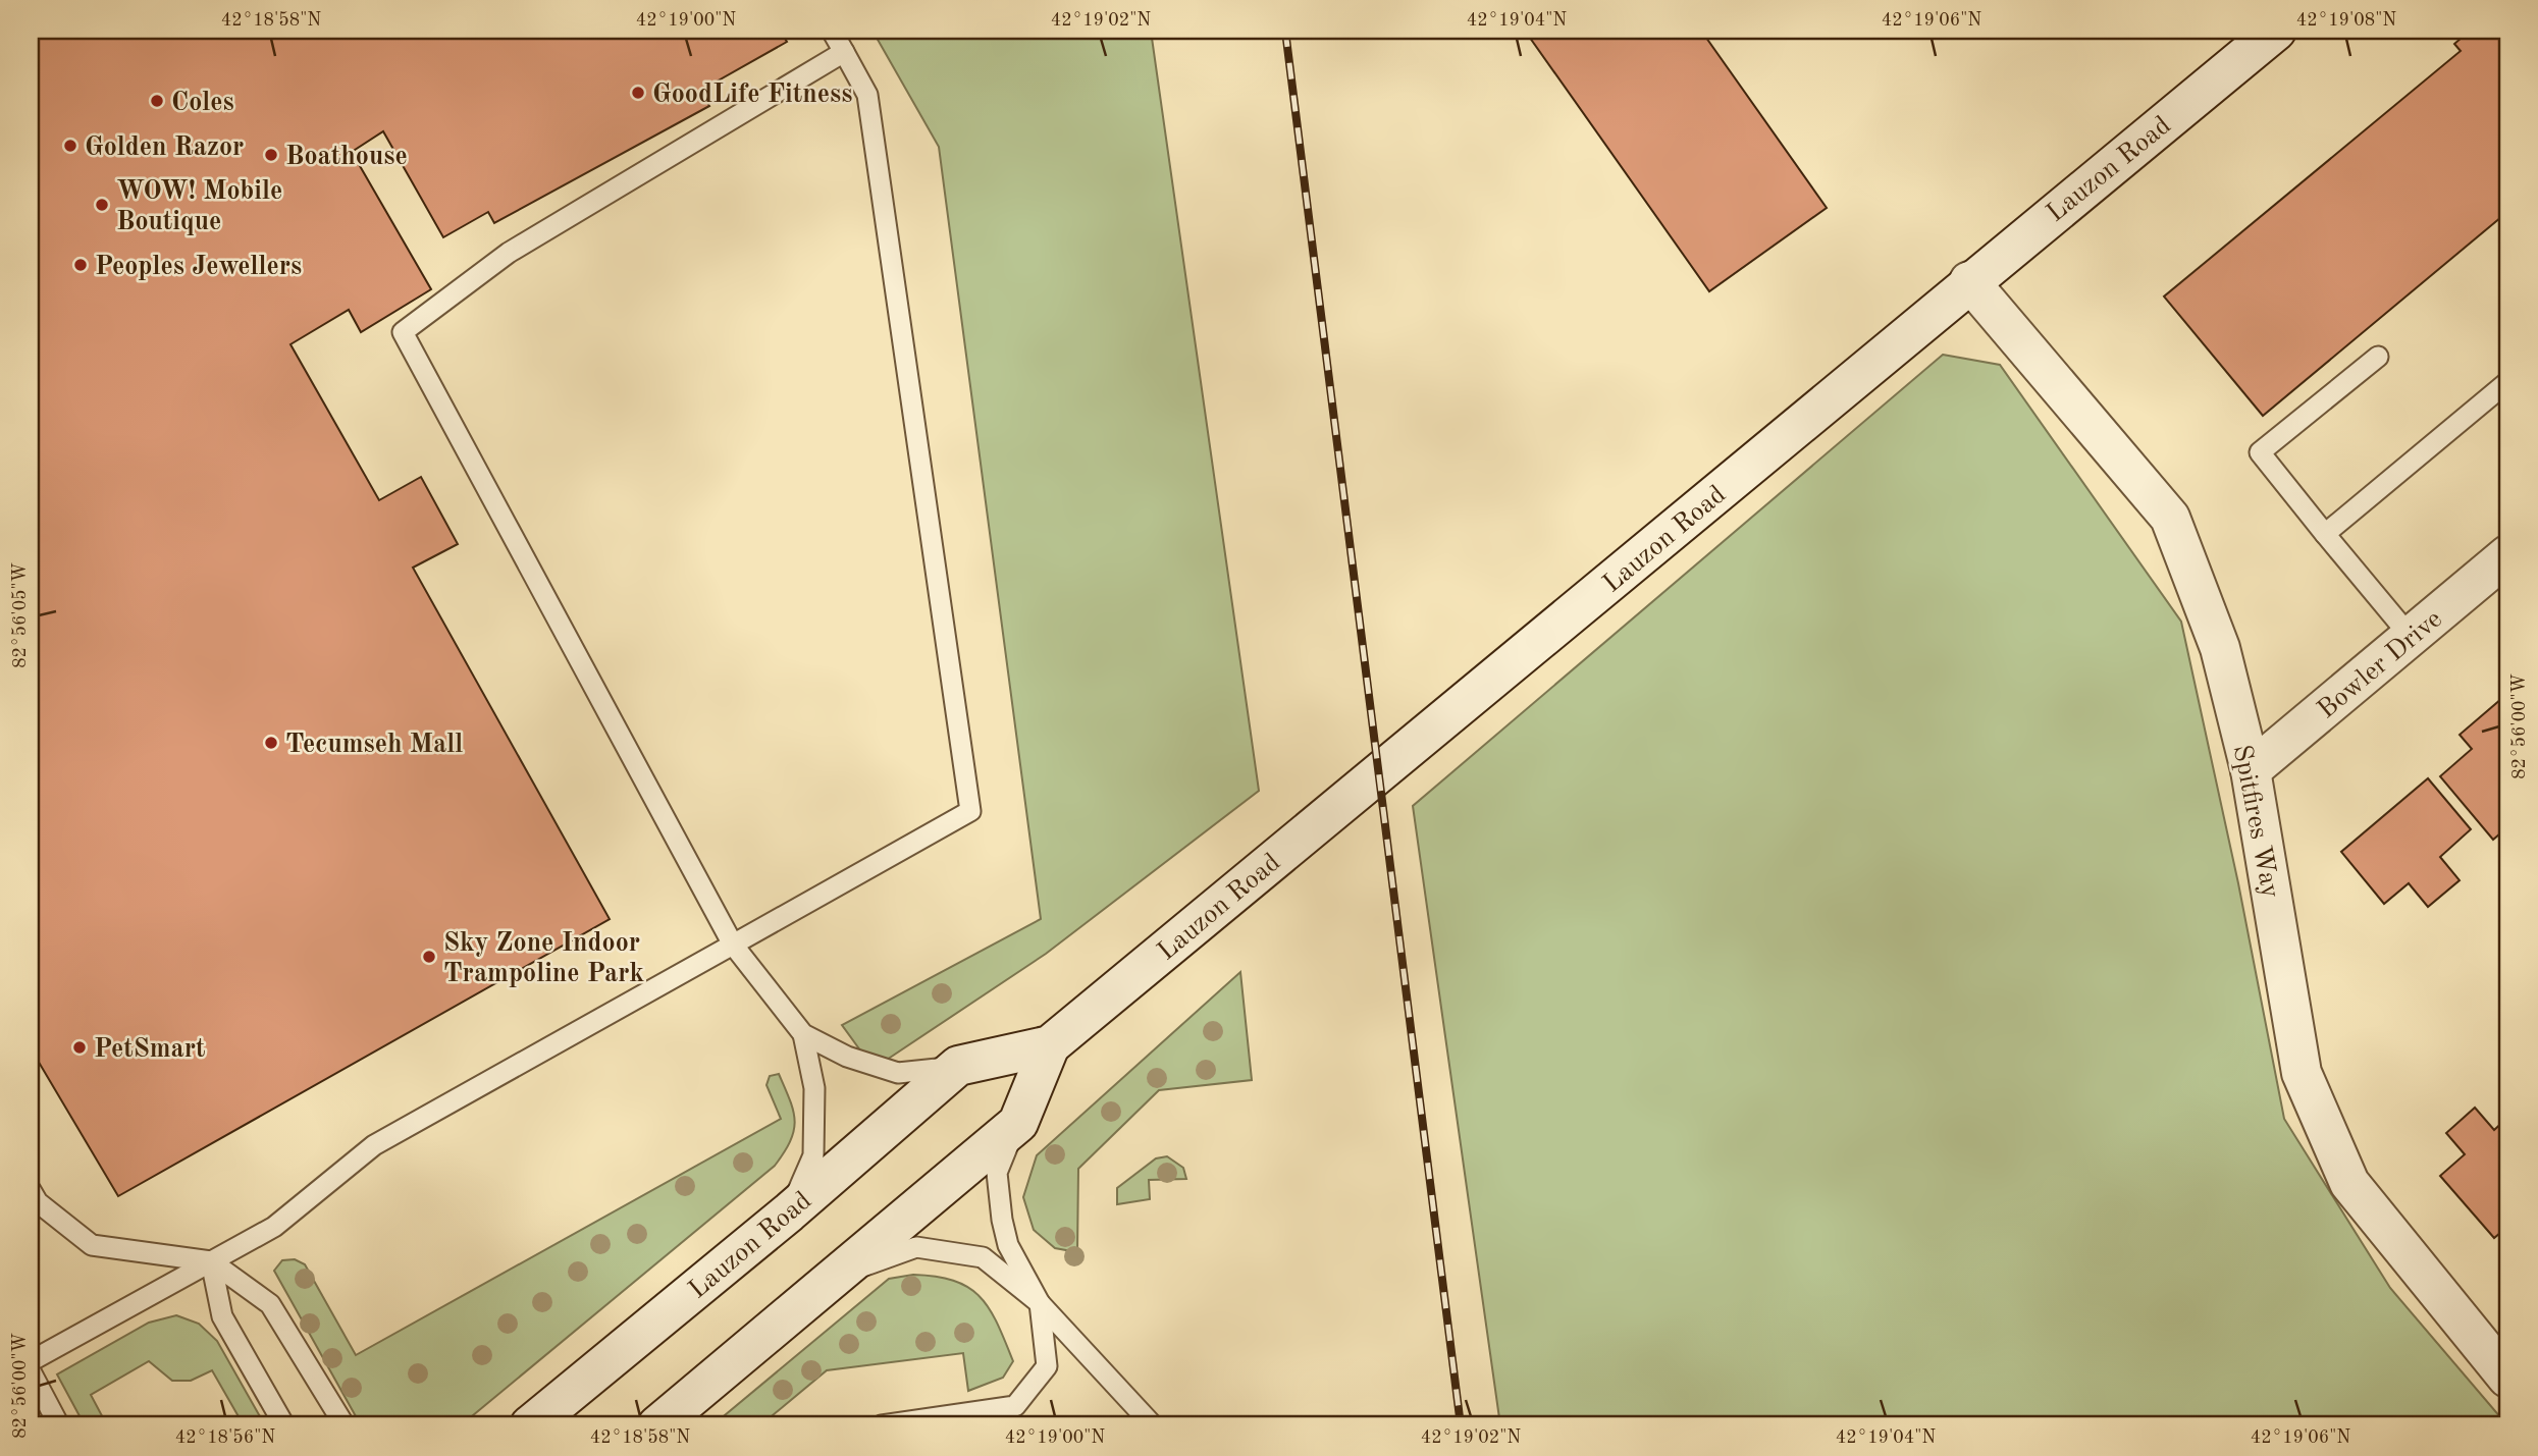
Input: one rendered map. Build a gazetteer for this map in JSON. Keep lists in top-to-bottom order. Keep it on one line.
{"streets":{"street":["Lauzon Road","Bowler Drive","Spitfires Way"]},"crossings":[["Lauzon Road","Spitfires Way"],["Bowler Drive","Spitfires Way"]],"places":["GoodLife Fitness","Coles","Golden Razor","Boathouse","WOW! Mobile Boutique","Peoples Jewellers","Tecumseh Mall","Sky Zone Indoor Trampoline Park","PetSmart"],"coordinates":["42°18'58\"N","42°19'00\"N","42°19'02\"N","42°19'04\"N","42°19'06\"N","42°19'08\"N","82°56'05\"W","82°56'00\"W","42°18'56\"N"]}
